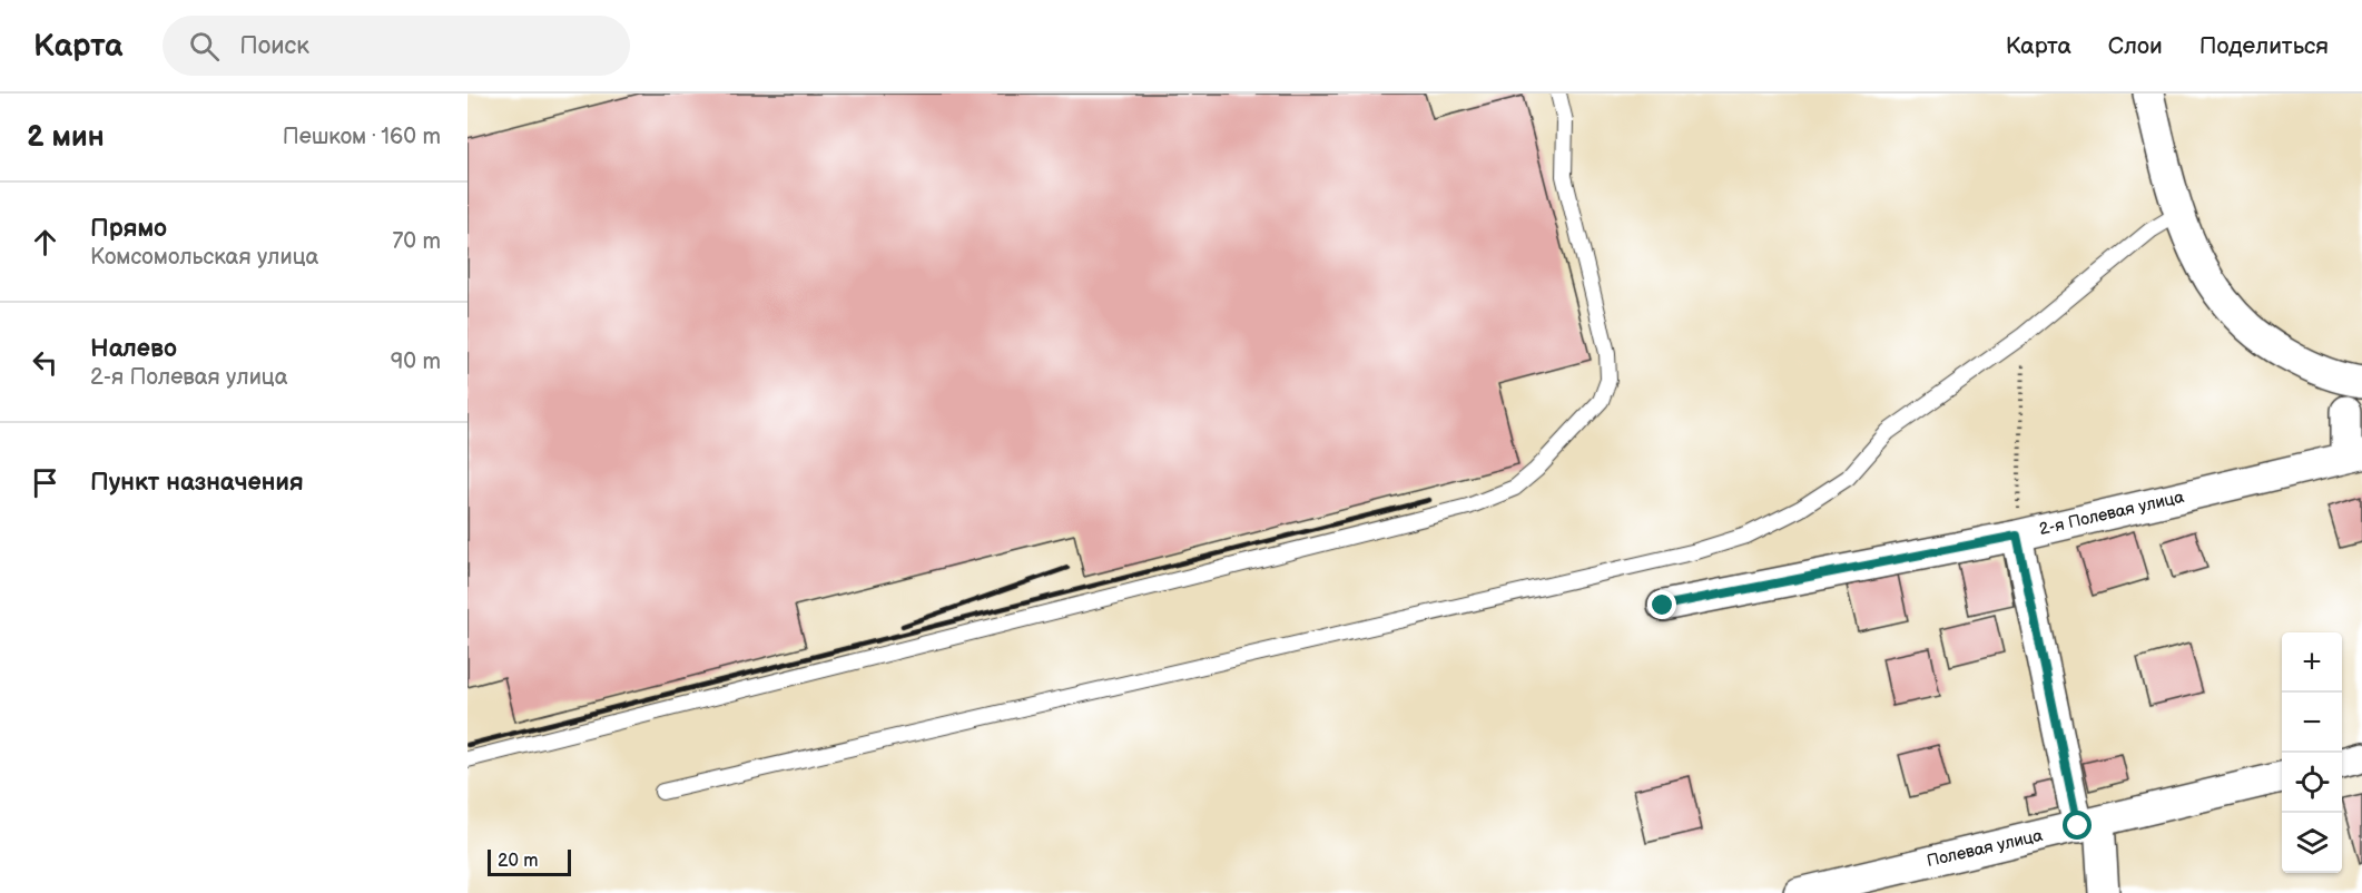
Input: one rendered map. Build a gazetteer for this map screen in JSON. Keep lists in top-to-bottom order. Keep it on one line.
{"streets":{"street":["2-я Полевая улица","Полевая улица"]},"scale_bar":"20 m","page":{"header":"Карта","search":"Поиск","nav":["Карта","Слои","Поделиться"],"heading":["2 мин","Пешком · 160 m"],"list":[["Прямо","Комсомольская улица","70 m"],["Налево","2-я Полевая улица","90 m"],"Пункт назначения"],"map_buttons":["+","−"],"scale":"20 m"}}
